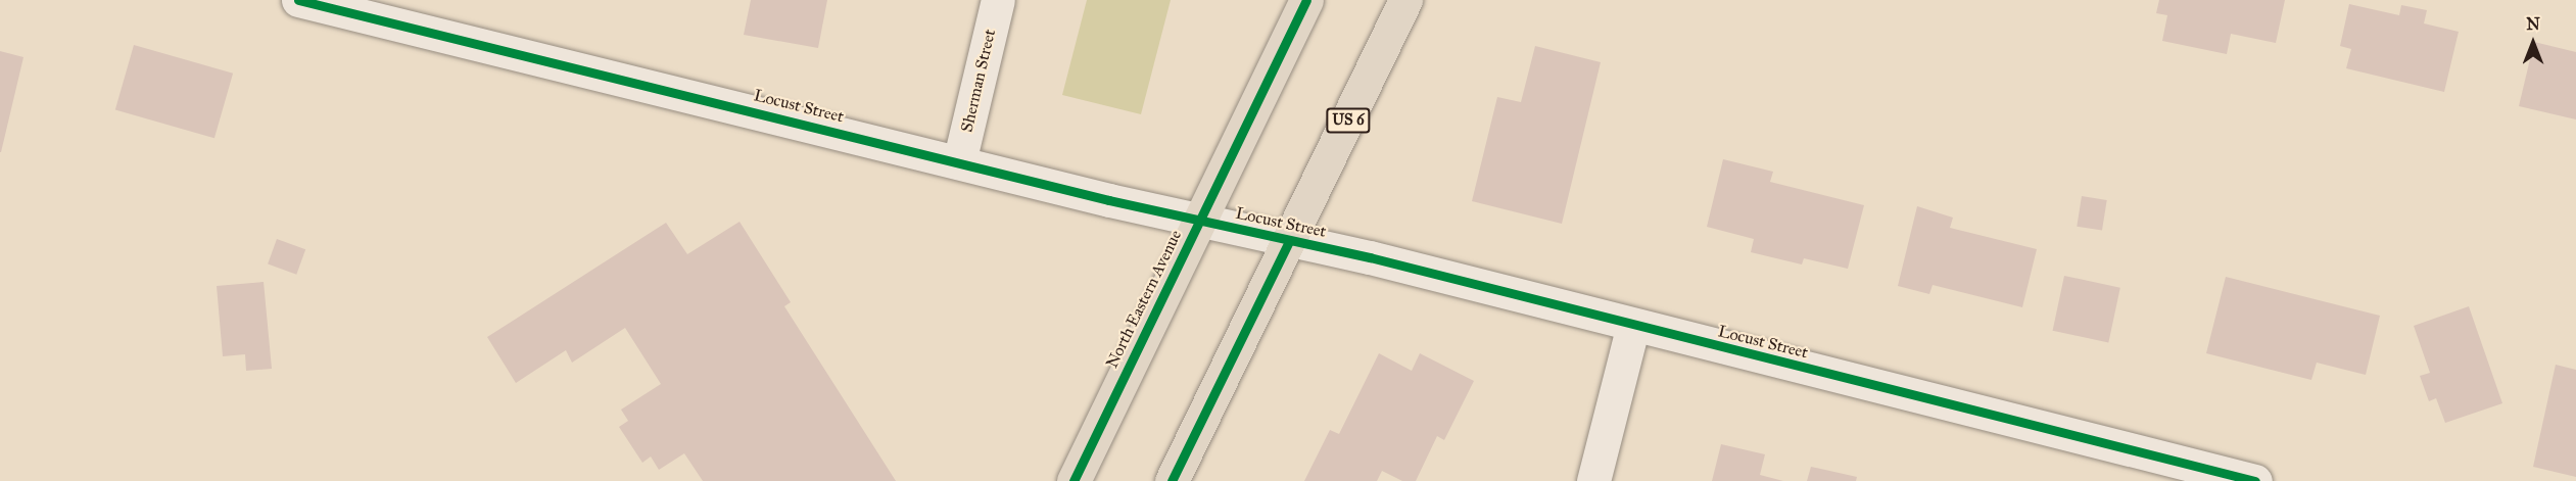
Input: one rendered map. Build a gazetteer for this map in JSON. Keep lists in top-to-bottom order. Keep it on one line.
{"streets":{"main road":["US 6","North Eastern Avenue"],"street":["Sherman Street","Locust Street"]},"crossings":[["Sherman Street","Locust Street"],["Locust Street","US 6"],["Locust Street","North Eastern Avenue"]],"north":"top"}
